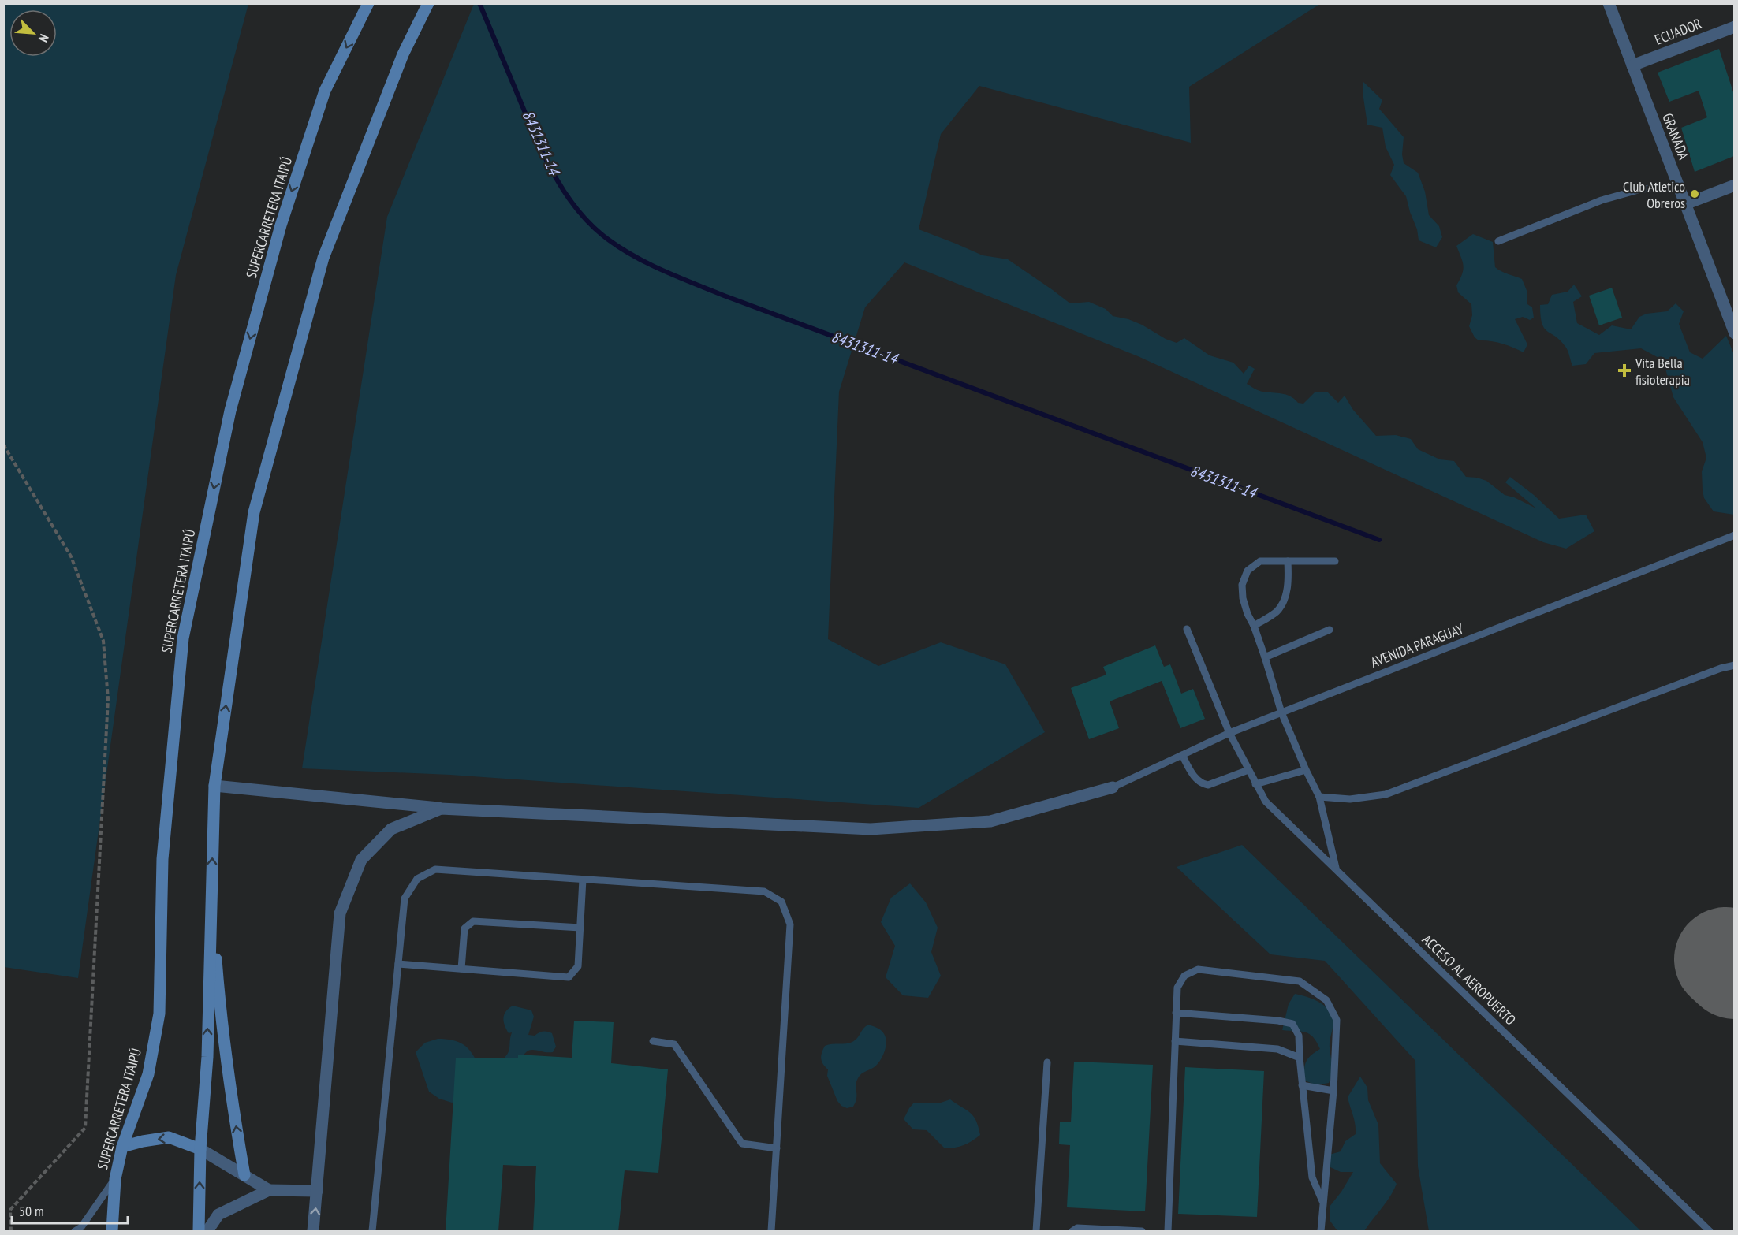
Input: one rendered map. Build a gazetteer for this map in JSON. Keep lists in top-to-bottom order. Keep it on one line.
{"streets":{"street":["ECUADOR","GRANADA","SUPERCARRETERA ITAIPÚ"],"lane":["AVENIDA PARAGUAY","ACCESO AL AEROPUERTO"]},"crossings":[["ECUADOR","GRANADA"],["AVENIDA PARAGUAY","ACCESO AL AEROPUERTO"]],"water":["8431311-14"],"places":{"other":["Club Atletico Obreros"],"health":["Vita Bella fisioterapia"]},"scale_bar":"50 m","north":"bottom right"}
